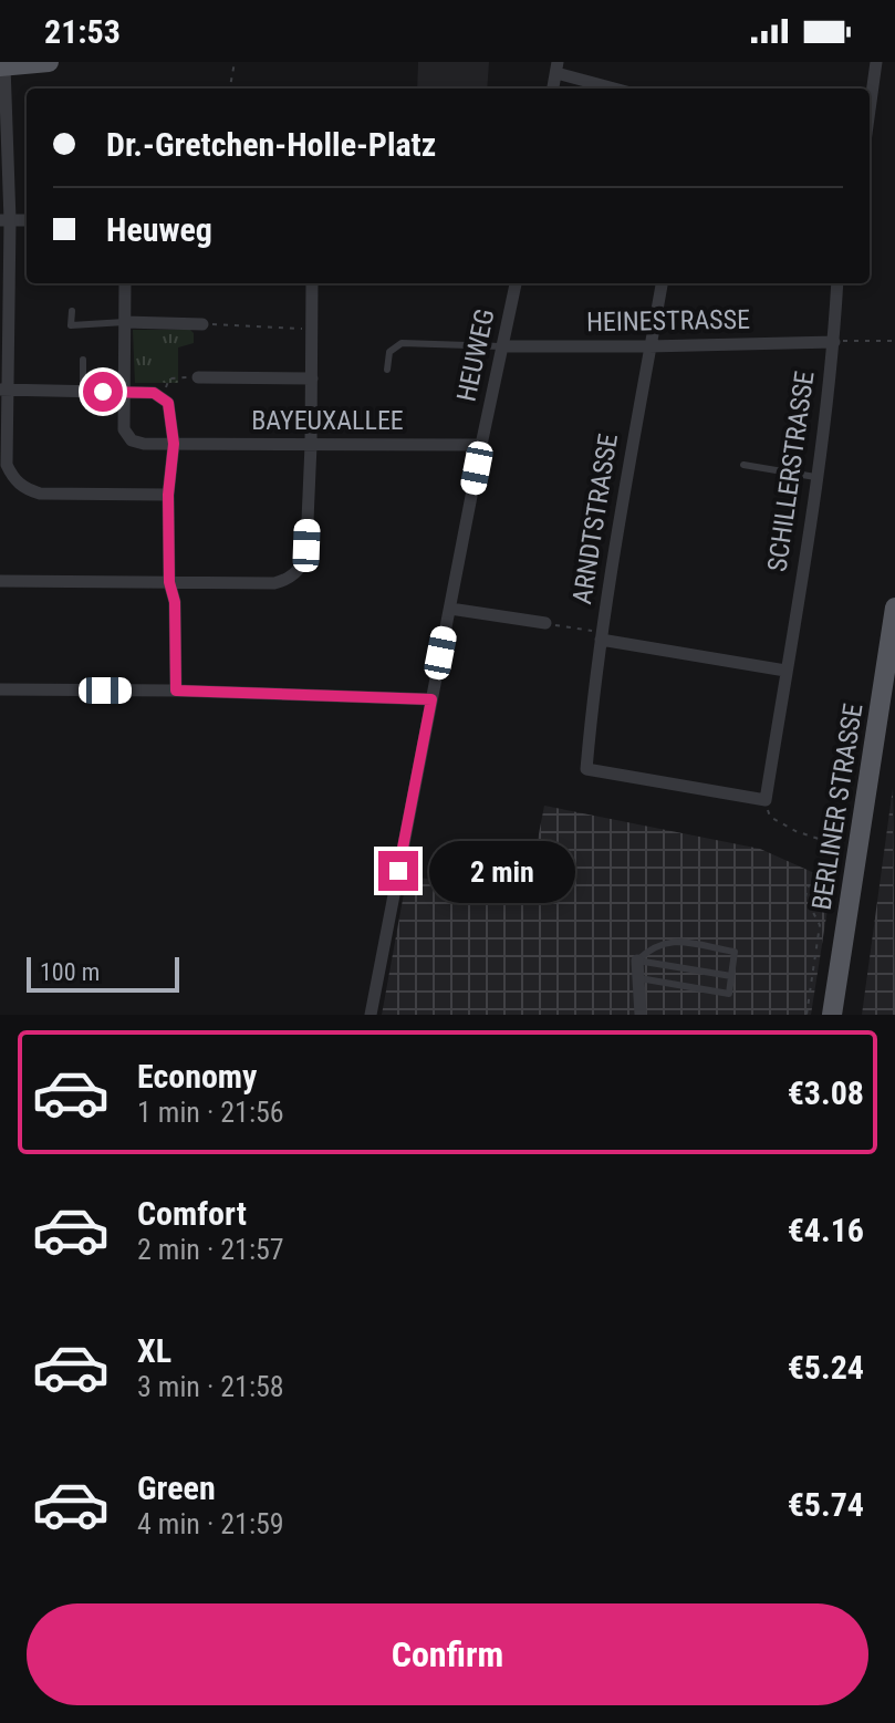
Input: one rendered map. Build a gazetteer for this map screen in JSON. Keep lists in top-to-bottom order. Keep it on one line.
{"streets":{"main road":["BERLINER STRASSE"],"street":["HEINESTRASSE","HEUWEG","BAYEUXALLEE","SCHILLERSTRASSE","ARNDTSTRASSE"]},"crossings":[["HEINESTRASSE","HEUWEG"],["HEINESTRASSE","SCHILLERSTRASSE"],["HEINESTRASSE","ARNDTSTRASSE"],["HEUWEG","BAYEUXALLEE"],["SCHILLERSTRASSE","ARNDTSTRASSE"]],"scale_bar":"100 m","page":{"status":"21:53","banner":["Dr.-Gretchen-Holle-Platz","Heuweg"],"bubble":"2 min","scale":"100 m","list":[{"name":"Economy","note":"1 min · 21:56","value":"€3.08"},{"name":"Comfort","note":"2 min · 21:57","value":"€4.16"},{"name":"XL","note":"3 min · 21:58","value":"€5.24"},{"name":"Green","note":"4 min · 21:59","value":"€5.74"}],"buttons":"Confirm"}}
